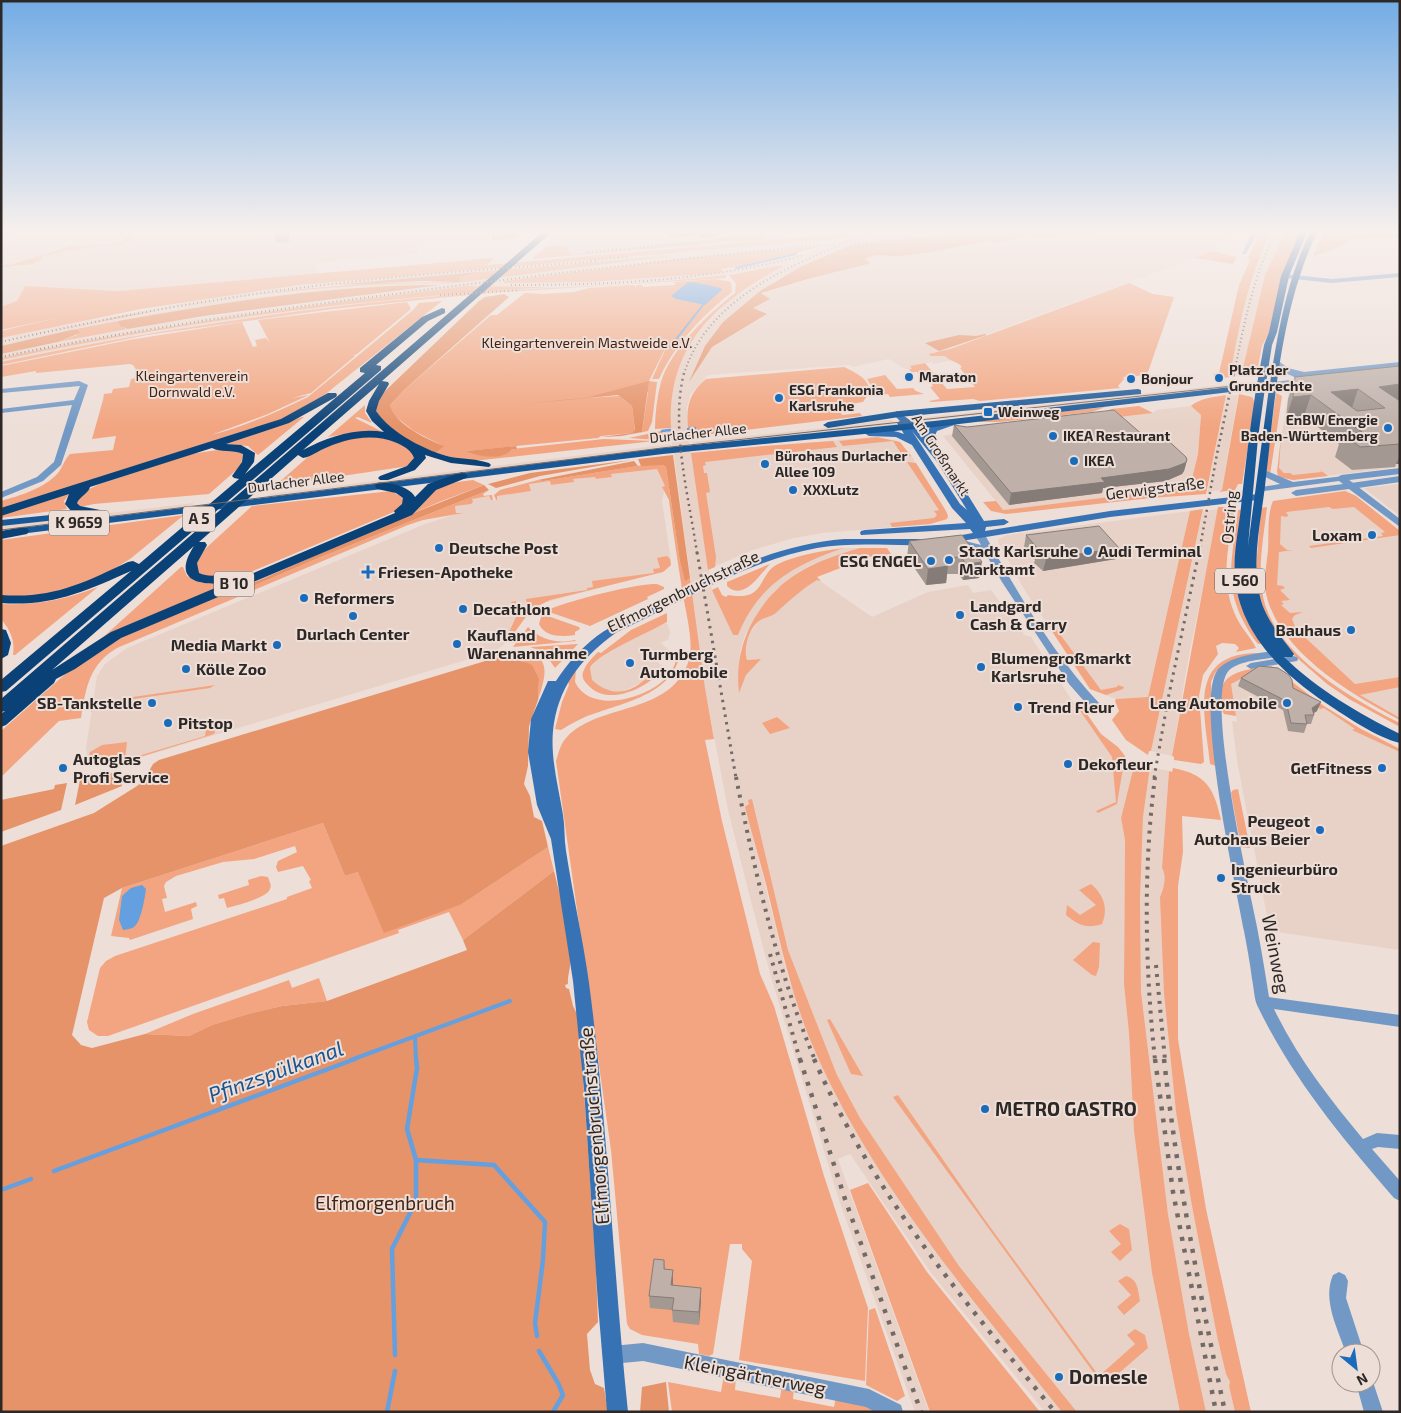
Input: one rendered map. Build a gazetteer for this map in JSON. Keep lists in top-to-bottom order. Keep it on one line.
{"streets":{"highway":["A 5","B 10"],"main road":["Durlacher Allee","Am Großmarkt","Gerwigstraße","Ostring","K 9659","L 560","Elfmorgenbruchstraße"],"street":["Weinweg","Kleingärtnerweg"]},"crossings":[["Durlacher Allee","Am Großmarkt"],["Durlacher Allee","Ostring"],["Durlacher Allee","B 10"],["Am Großmarkt","Gerwigstraße"],["Am Großmarkt","Elfmorgenbruchstraße"],["Gerwigstraße","Ostring"],["Gerwigstraße","Elfmorgenbruchstraße"],["Ostring","Weinweg"],["Elfmorgenbruchstraße","Kleingärtnerweg"]],"water":["Pfinzspülkanal"],"parks":["Kleingartenverein Mastweide e.V.","Kleingartenverein Dornwald e.V.","Elfmorgenbruch"],"places":{"other":["Maraton","Platz der Grundrechte","Bonjour","ESG Frankonia Karlsruhe","EnBW Energie Baden-Württemberg","IKEA Restaurant","IKEA","Bürohaus Durlacher Allee 109","XXXLutz","Loxam","Deutsche Post","Audi Terminal","Stadt Karlsruhe Marktamt","ESG ENGEL","Reformers","Decathlon","Landgard Cash & Carry","Durlach Center","Bauhaus","Kaufland Warenannahme","Media Markt","Turmberg Automobile","Blumengroßmarkt Karlsruhe","Kölle Zoo","SB-Tankstelle","Lang Automobile","Trend Fleur","Pitstop","Dekofleur","Autoglas Profi Service","GetFitness","Peugeot Autohaus Beier","Ingenieurbüro Struck","METRO GASTRO","Domesle"],"transit":["Weinweg"],"health":["Friesen-Apotheke"]},"north":"bottom right"}
